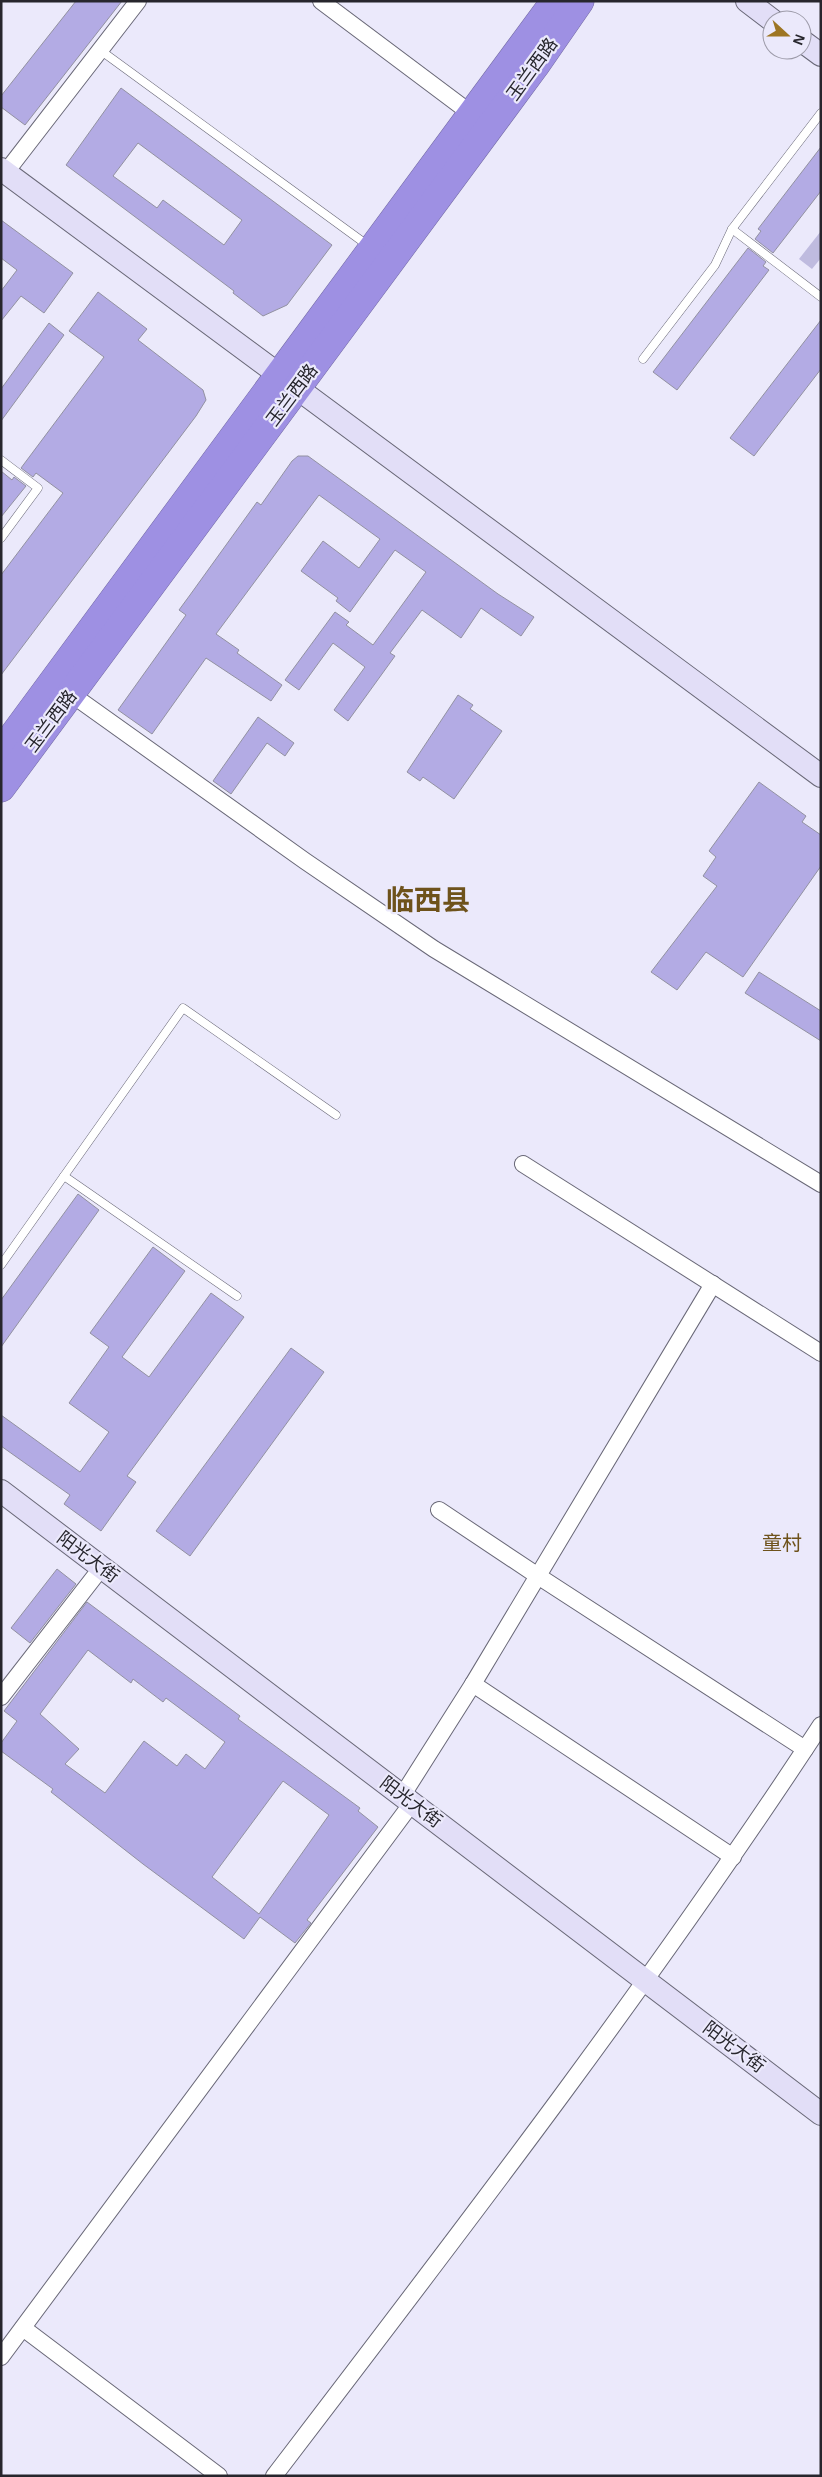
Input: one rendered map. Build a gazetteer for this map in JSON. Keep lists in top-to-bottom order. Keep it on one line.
{"streets":{"highway":["玉兰西路"],"street":["阳光大街"]},"districts":["临西县","童村"],"north":"right"}
